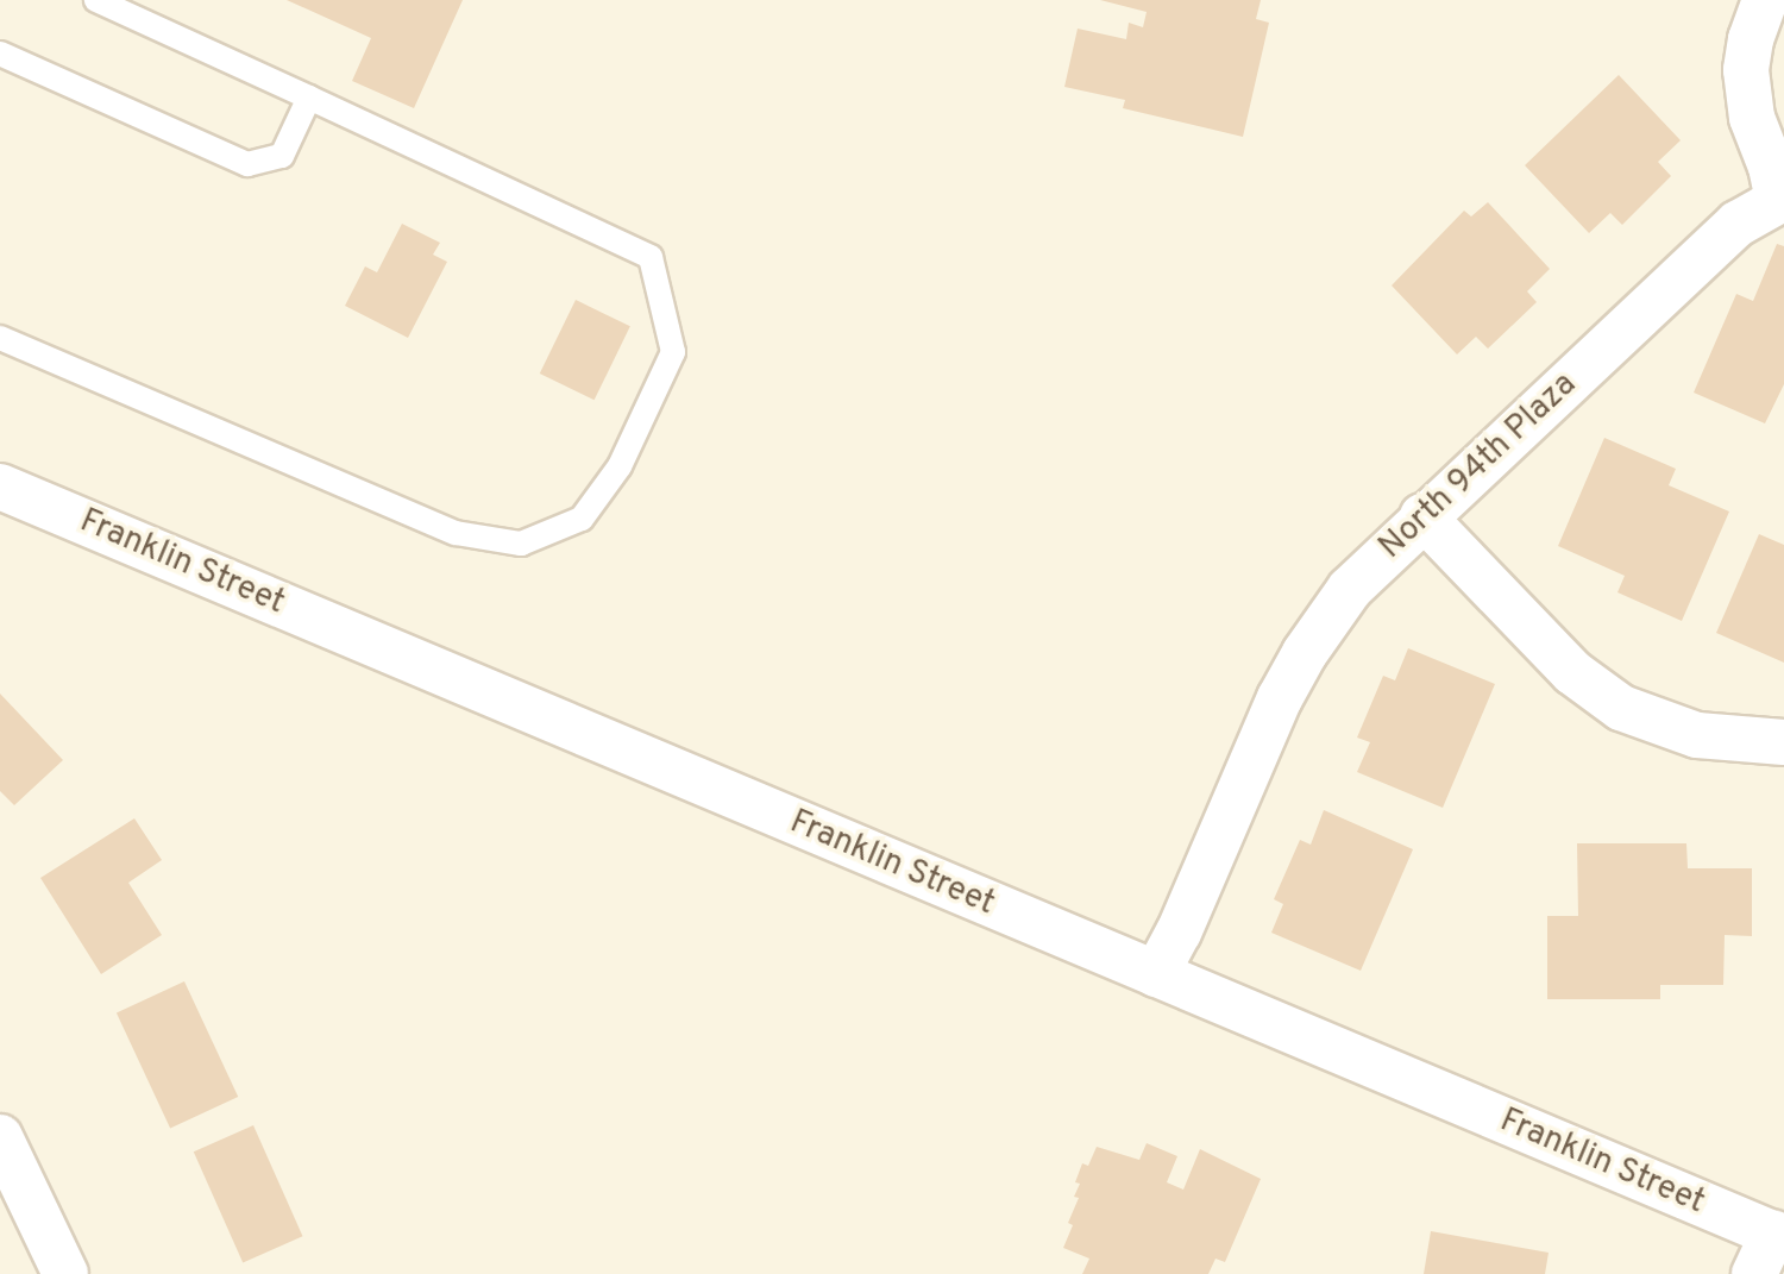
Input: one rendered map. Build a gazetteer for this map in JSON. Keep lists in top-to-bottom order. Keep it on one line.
{"streets":{"street":["North 94th Plaza","Franklin Street"]},"crossings":[["North 94th Plaza","Franklin Street"]]}
